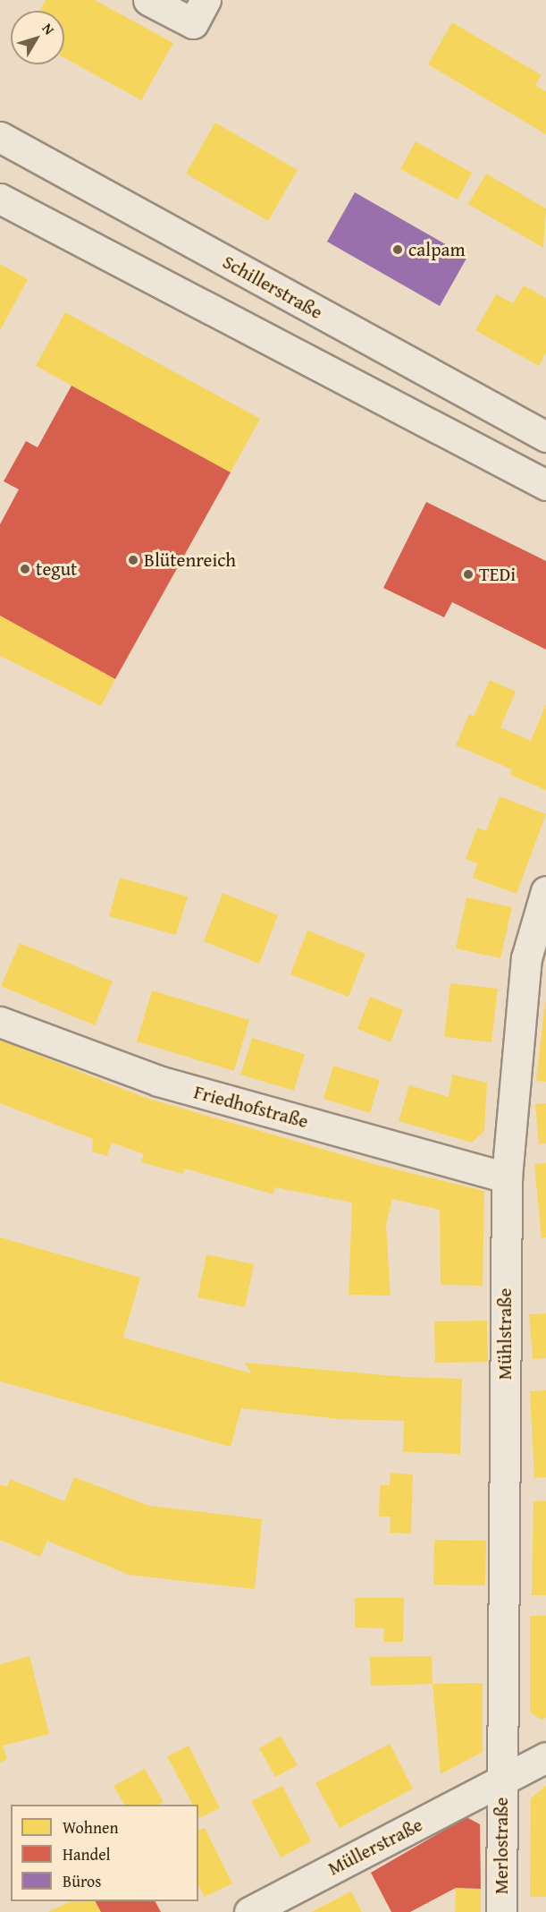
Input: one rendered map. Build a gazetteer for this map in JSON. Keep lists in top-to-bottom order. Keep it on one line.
{"streets":{"street":["Schillerstraße","Friedhofstraße","Mühlstraße","Merlostraße","Müllerstraße"]},"crossings":[["Friedhofstraße","Mühlstraße"],["Mühlstraße","Merlostraße"],["Mühlstraße","Müllerstraße"],["Merlostraße","Müllerstraße"]],"places":["calpam","Blütenreich","tegut","TEDi"],"legend":["Wohnen","Handel","Büros"],"north":"top right"}
